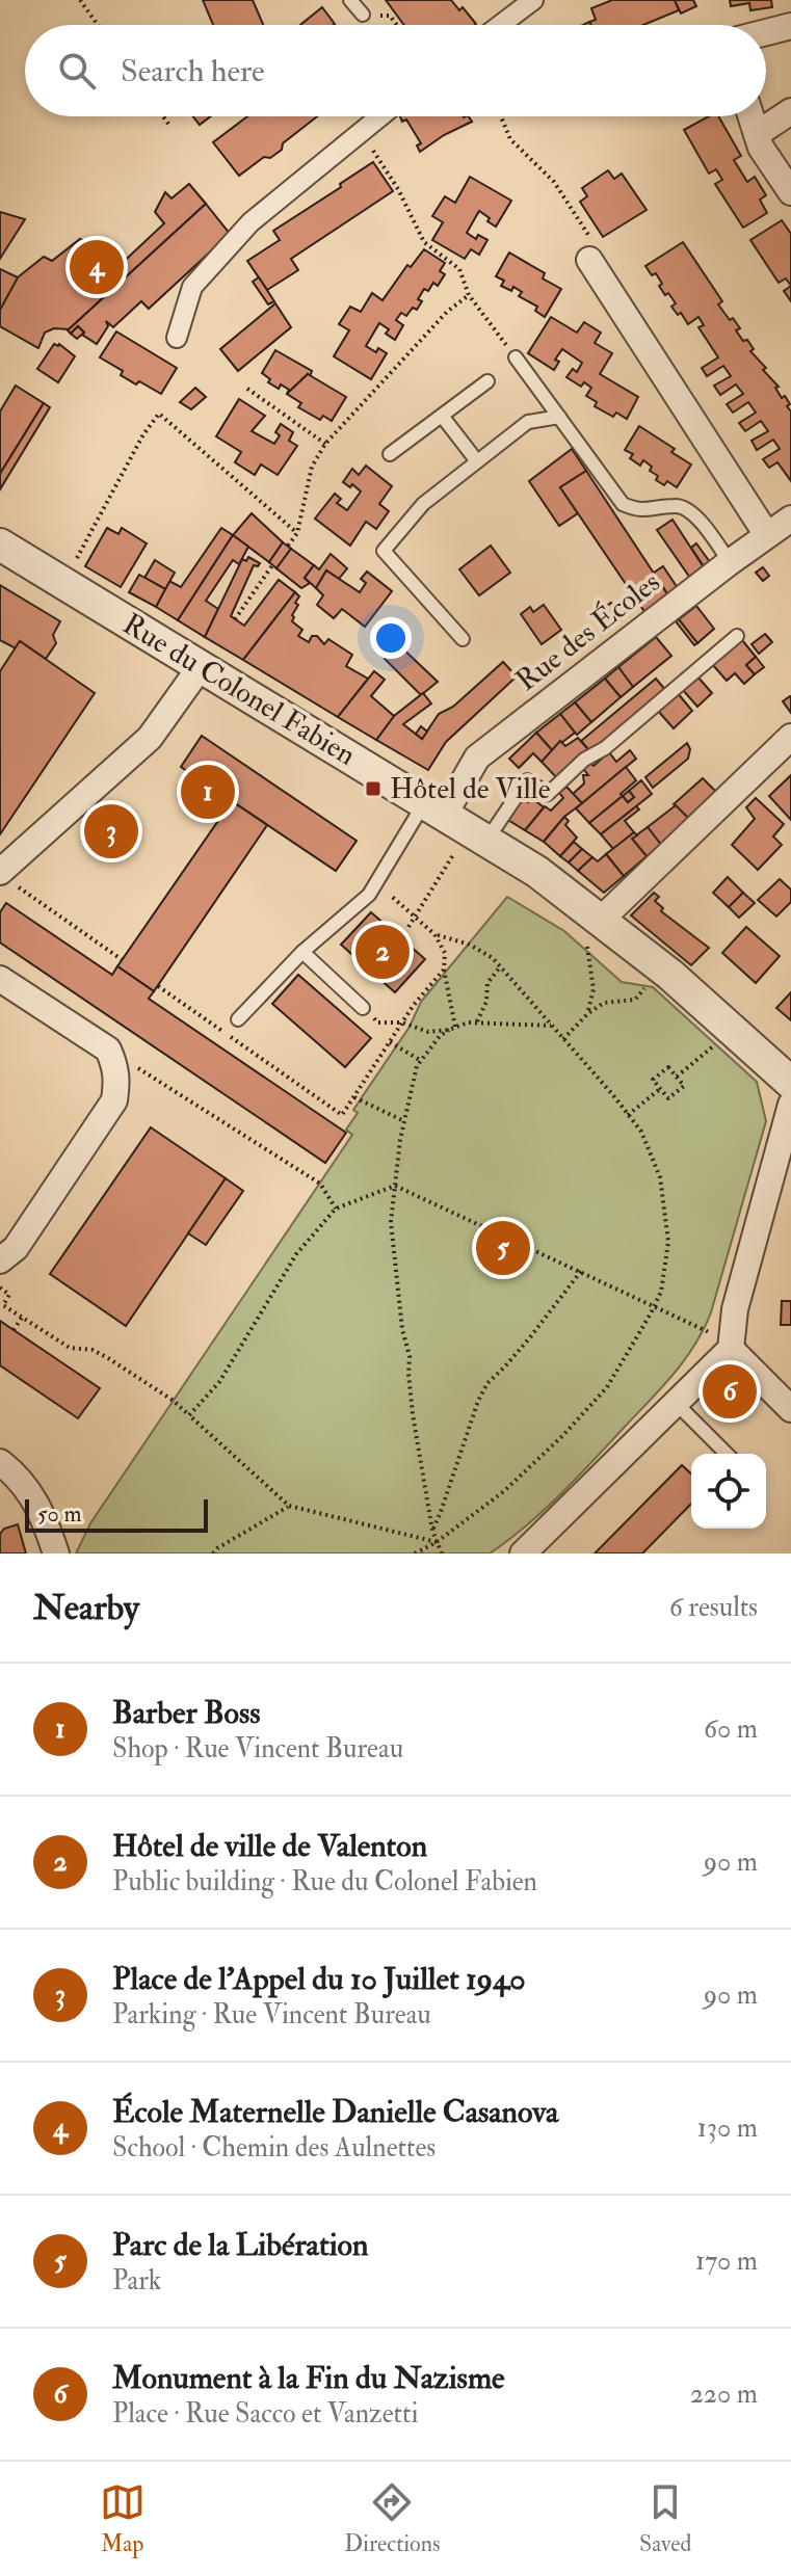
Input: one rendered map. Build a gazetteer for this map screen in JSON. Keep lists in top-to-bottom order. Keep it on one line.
{"streets":{"street":["Rue des Écoles","Rue du Colonel Fabien"]},"crossings":[["Rue des Écoles","Rue du Colonel Fabien"]],"places":{"transit":["Hôtel de Ville"]},"scale_bar":"50 m","page":{"search":"Search here","pins":["4","1","3","2","5","6"],"scale":"50 m","heading":["Nearby","6 results"],"list":[{"mark":"1","name":"Barber Boss","note":"Shop · Rue Vincent Bureau","value":"60 m"},{"mark":"2","name":"Hôtel de ville de Valenton","note":"Public building · Rue du Colonel Fabien","value":"90 m"},{"mark":"3","name":"Place de l'Appel du 10 Juillet 1940","note":"Parking · Rue Vincent Bureau","value":"90 m"},{"mark":"4","name":"École Maternelle Danielle Casanova","note":"School · Chemin des Aulnettes","value":"130 m"},{"mark":"5","name":"Parc de la Libération","note":"Park","value":"170 m"},{"mark":"6","name":"Monument à la Fin du Nazisme","note":"Place · Rue Sacco et Vanzetti","value":"220 m"}],"nav":["Map","Directions","Saved"]}}
